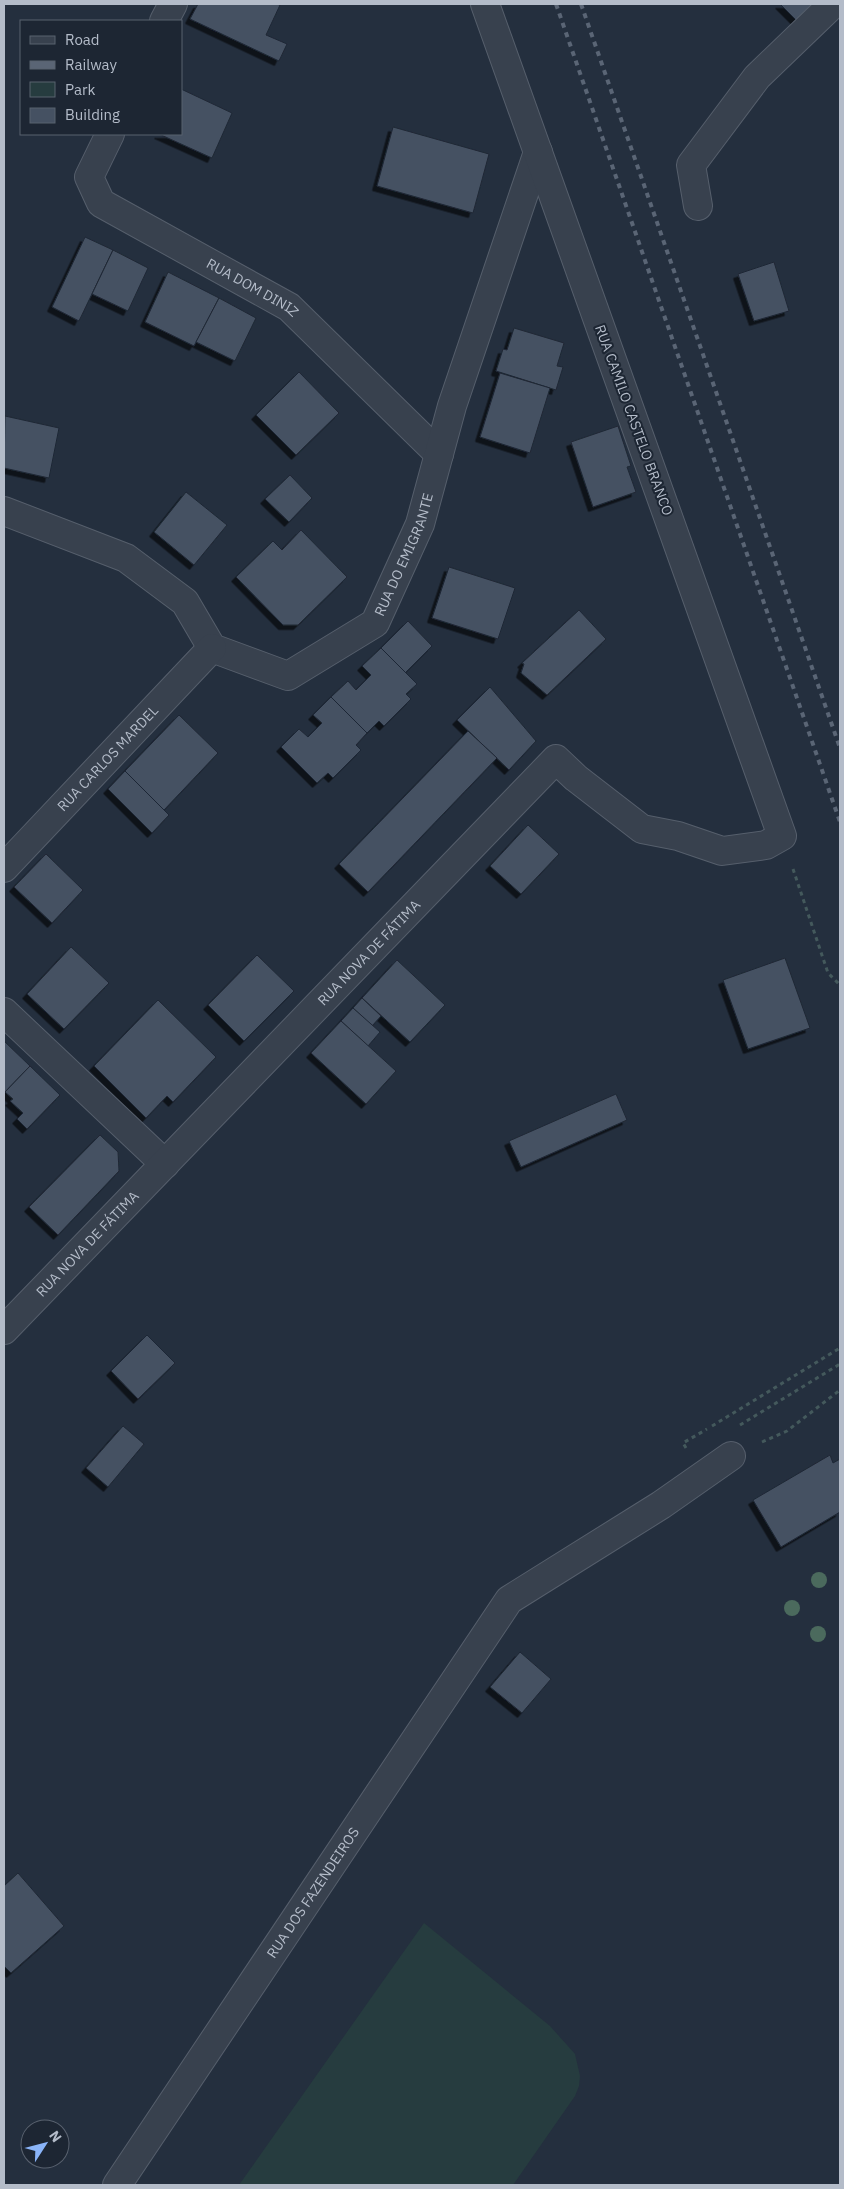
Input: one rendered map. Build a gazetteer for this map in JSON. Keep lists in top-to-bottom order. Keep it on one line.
{"streets":{"street":["RUA DOM DINIZ","RUA CAMILO CASTELO BRANCO","RUA DO EMIGRANTE","RUA CARLOS MARDEL","RUA NOVA DE FÁTIMA","RUA DOS FAZENDEIROS"]},"crossings":[["RUA DOM DINIZ","RUA DO EMIGRANTE"],["RUA CAMILO CASTELO BRANCO","RUA DO EMIGRANTE"],["RUA CAMILO CASTELO BRANCO","RUA NOVA DE FÁTIMA"],["RUA DO EMIGRANTE","RUA CARLOS MARDEL"]],"legend":["Road","Railway","Park","Building"],"north":"top right"}
